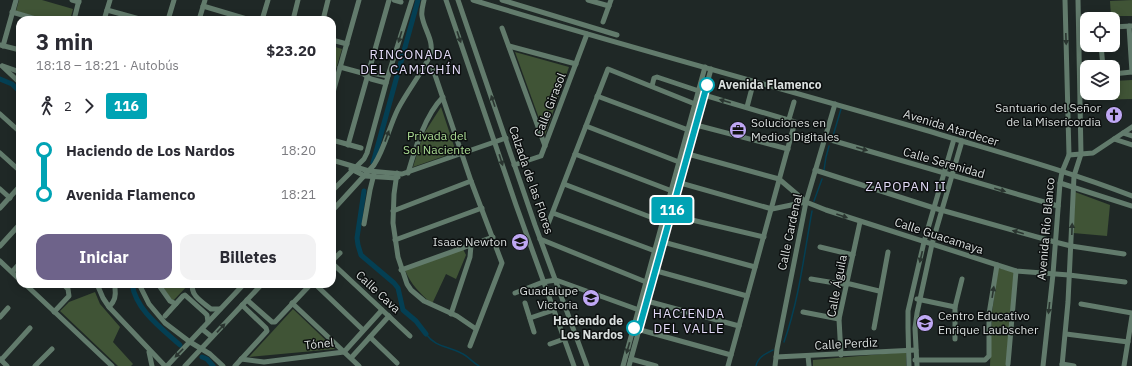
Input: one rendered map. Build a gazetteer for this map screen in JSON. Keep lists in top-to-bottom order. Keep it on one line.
{"streets":{"street":["Calle Girasol","Avenida Atardecer","Calle Serenidad","Calzada de las Flores","Avenida Río Blanco","Calle Cardenal","Calle Guacamaya","Calle Águila","Calle Cava","Tónel","Calle Perdiz"]},"crossings":[["Calle Girasol","Calzada de las Flores"],["Avenida Atardecer","Avenida Río Blanco"],["Avenida Atardecer","Calle Cardenal"],["Calle Serenidad","Avenida Río Blanco"],["Calle Serenidad","Calle Cardenal"],["Avenida Río Blanco","Calle Guacamaya"],["Calle Cardenal","Calle Guacamaya"],["Calle Cardenal","Calle Perdiz"],["Calle Guacamaya","Calle Águila"],["Calle Águila","Calle Perdiz"],["Calle Cava","Tónel"]],"districts":["RINCONADA DEL CAMICHÍN","ZAPOPAN II","HACIENDA DEL VALLE"],"parks":["Privada del Sol Naciente"],"places":{"other":["Avenida Flamenco","Haciendo de Los Nardos"],"church":["Santuario del Señor de la Misericordia"],"office":["Soluciones en Medios Digitales"],"school or university":["Isaac Newton","Guadalupe Victoria","Centro Educativo Enrique Laubscher"]},"lines":["bus line 116"],"page":{"on_map":"116","heading":["3 min","18:18 – 18:21 · Autobús","$23.20"],"legs":["2","116"],"list":[{"name":"Haciendo de Los Nardos","value":"18:20"},{"name":"Avenida Flamenco","value":"18:21"}],"buttons":["Iniciar","Billetes"]}}
